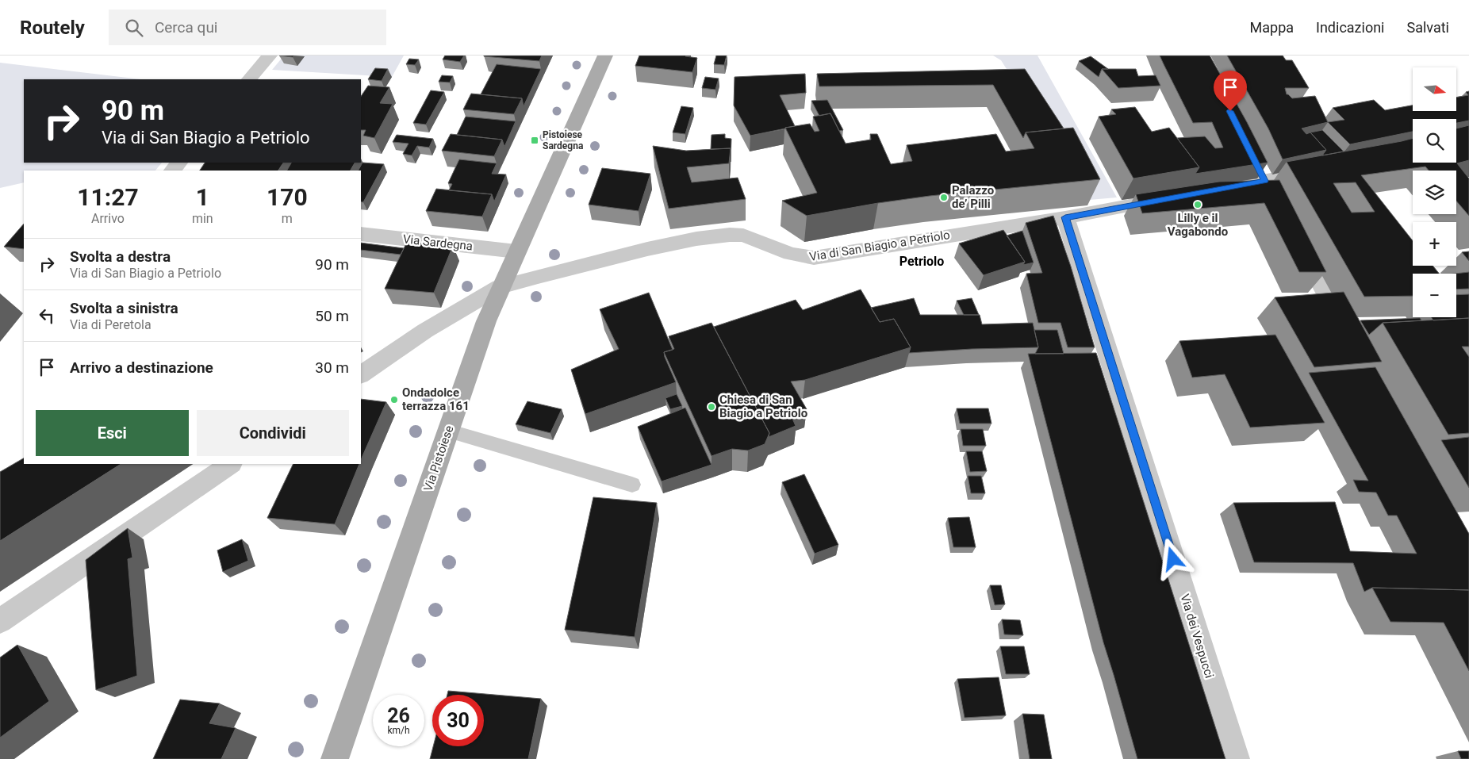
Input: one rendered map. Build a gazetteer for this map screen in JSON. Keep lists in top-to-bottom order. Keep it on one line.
{"streets":{"main road":["Via Pistoiese"],"street":["Via Sardegna","Via di San Biagio a Petriolo","Via dei Vespucci"]},"crossings":[["Via Sardegna","Via Pistoiese"],["Via di San Biagio a Petriolo","Via Pistoiese"],["Via di San Biagio a Petriolo","Via dei Vespucci"]],"districts":["Petriolo"],"places":{"transit":["Pistoiese Sardegna"],"other":["Palazzo de’ Pilli","Lilly e il Vagabondo","Ondadolce terrazza 161","Chiesa di San Biagio a Petriolo"]},"north":"right","page":{"header":"Routely","search":"Cerca qui","nav":["Mappa","Indicazioni","Salvati"],"map_buttons":["+","−"],"turn":["90 m","Via di San Biagio a Petriolo"],"eta":["11:27","Arrivo","1","min","170","m"],"list":[{"name":"Svolta a destra","note":"Via di San Biagio a Petriolo","value":"90 m"},{"name":"Svolta a sinistra","note":"Via di Peretola","value":"50 m"},{"name":"Arrivo a destinazione","value":"30 m"}],"buttons":["Esci","Condividi"],"speed":"26 km/h","limit":"30"}}
